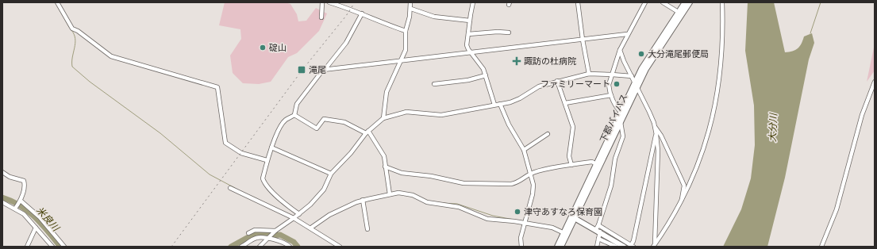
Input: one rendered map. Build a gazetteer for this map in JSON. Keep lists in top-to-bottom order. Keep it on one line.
{"streets":{"street":["下郡バイパス"]},"water":["大分川","米良川"],"places":{"other":["碇山","大分滝尾郵便局","ファミリーマート","津守あすなろ保育園"],"health":["諏訪の杜病院"],"transit":["滝尾"]}}
